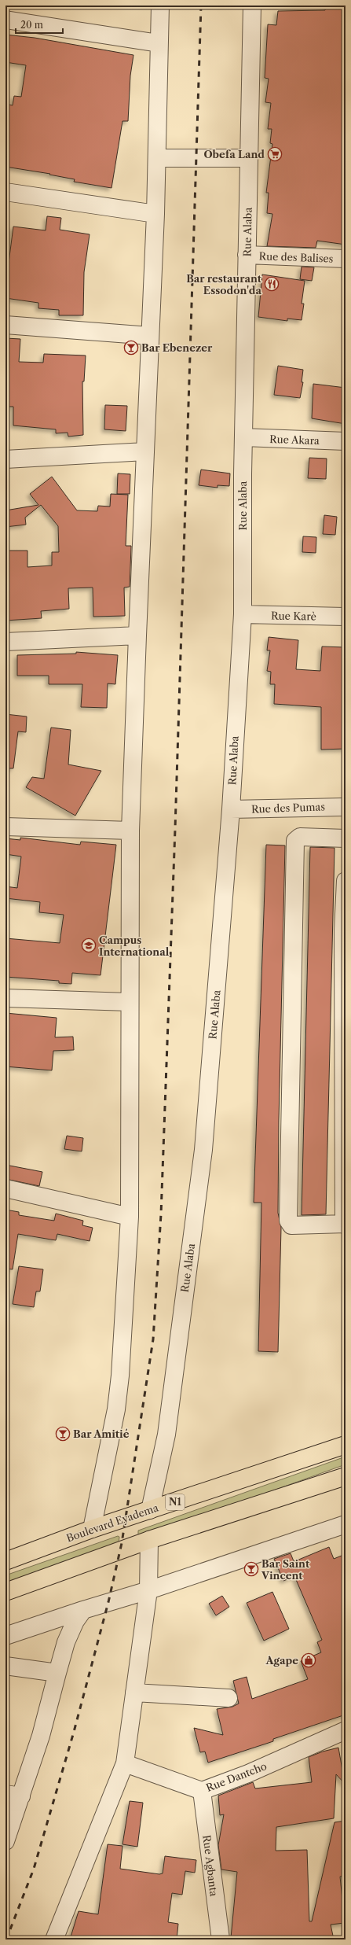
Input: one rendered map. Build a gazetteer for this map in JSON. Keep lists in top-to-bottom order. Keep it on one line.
{"streets":{"highway":["N1","Boulevard Eyadema"],"street":["Rue Alaba","Rue des Balises","Rue Akara","Rue Karè","Rue des Pumas","Rue Dantcho","Rue Agbanta"]},"crossings":[["Rue Alaba","Rue des Balises"],["Rue Alaba","Rue Akara"],["Rue Alaba","Rue Karè"],["Rue Alaba","Rue des Pumas"],["Rue Alaba","Boulevard Eyadema"],["Rue Dantcho","Rue Agbanta"]],"places":{"supermarket":["Obefa Land"],"restaurant":["Bar restaurant Essodon'da"],"bar":["Bar Ebenezer","Bar Amitié","Bar Saint Vincent"],"school or university":["Campus International"],"shop":["Agape"]},"scale_bar":"20 m"}
